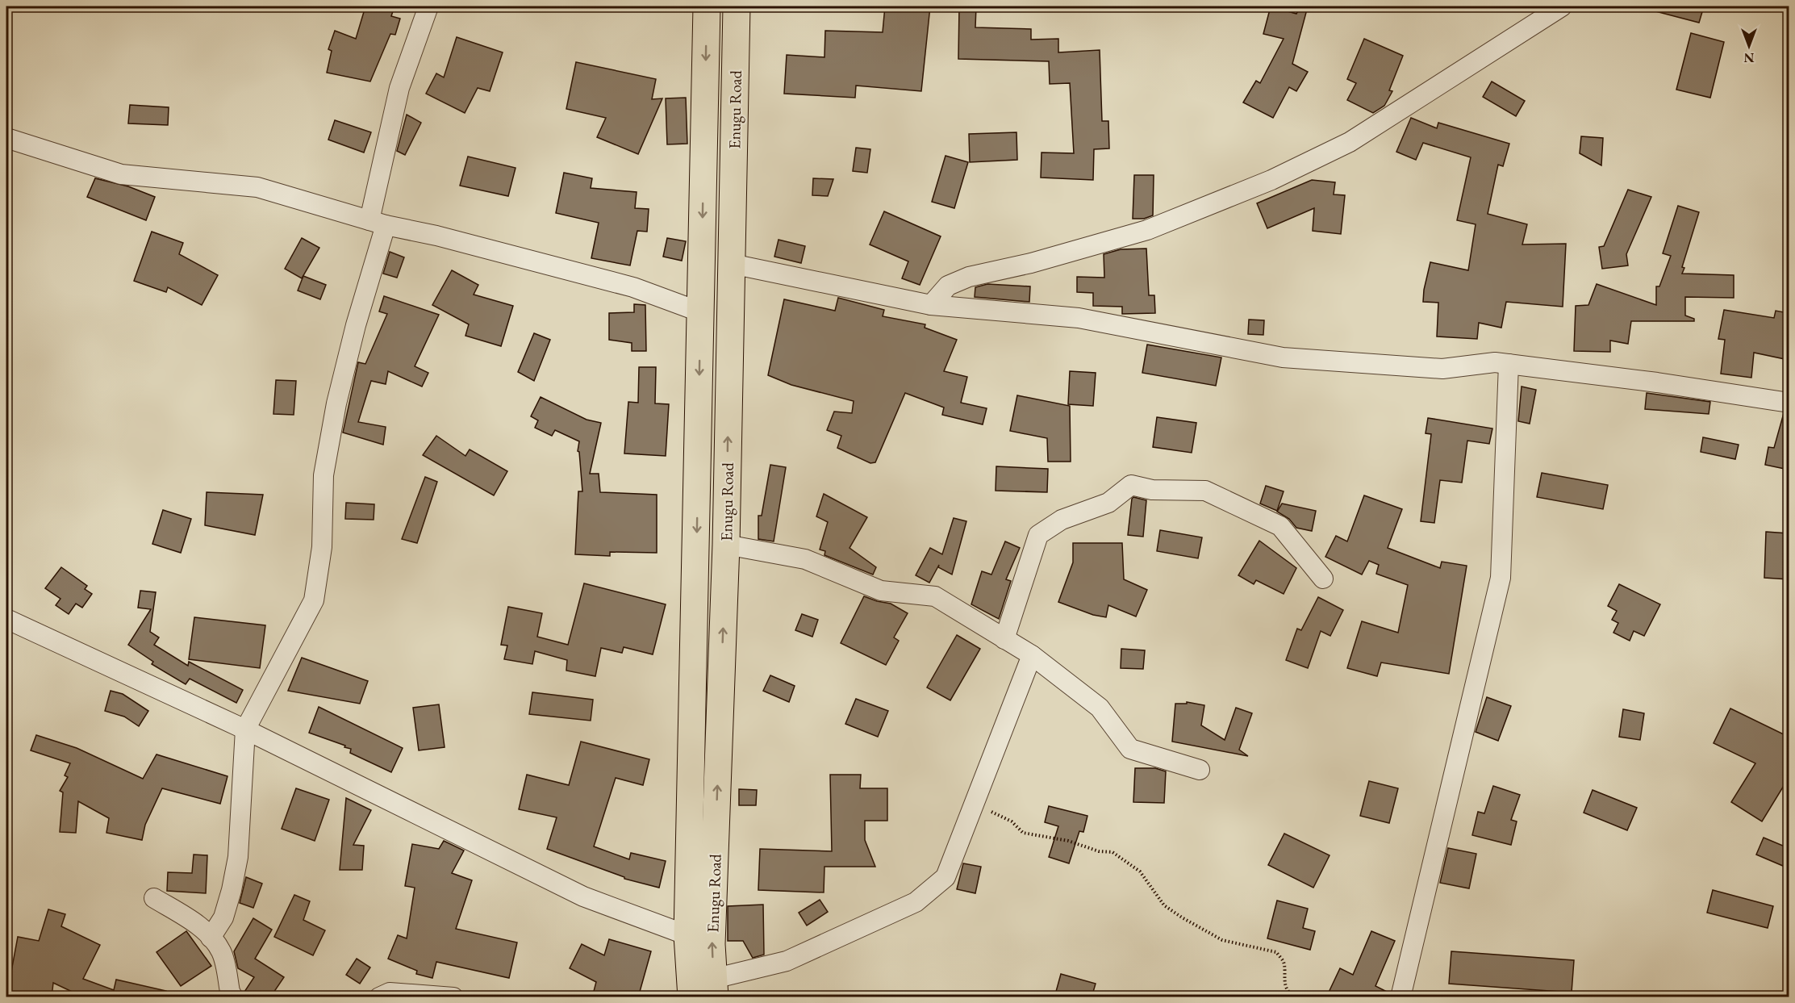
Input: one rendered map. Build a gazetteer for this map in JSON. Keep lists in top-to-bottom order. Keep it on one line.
{"streets":{"main road":["Enugu Road"]},"north":"bottom"}
